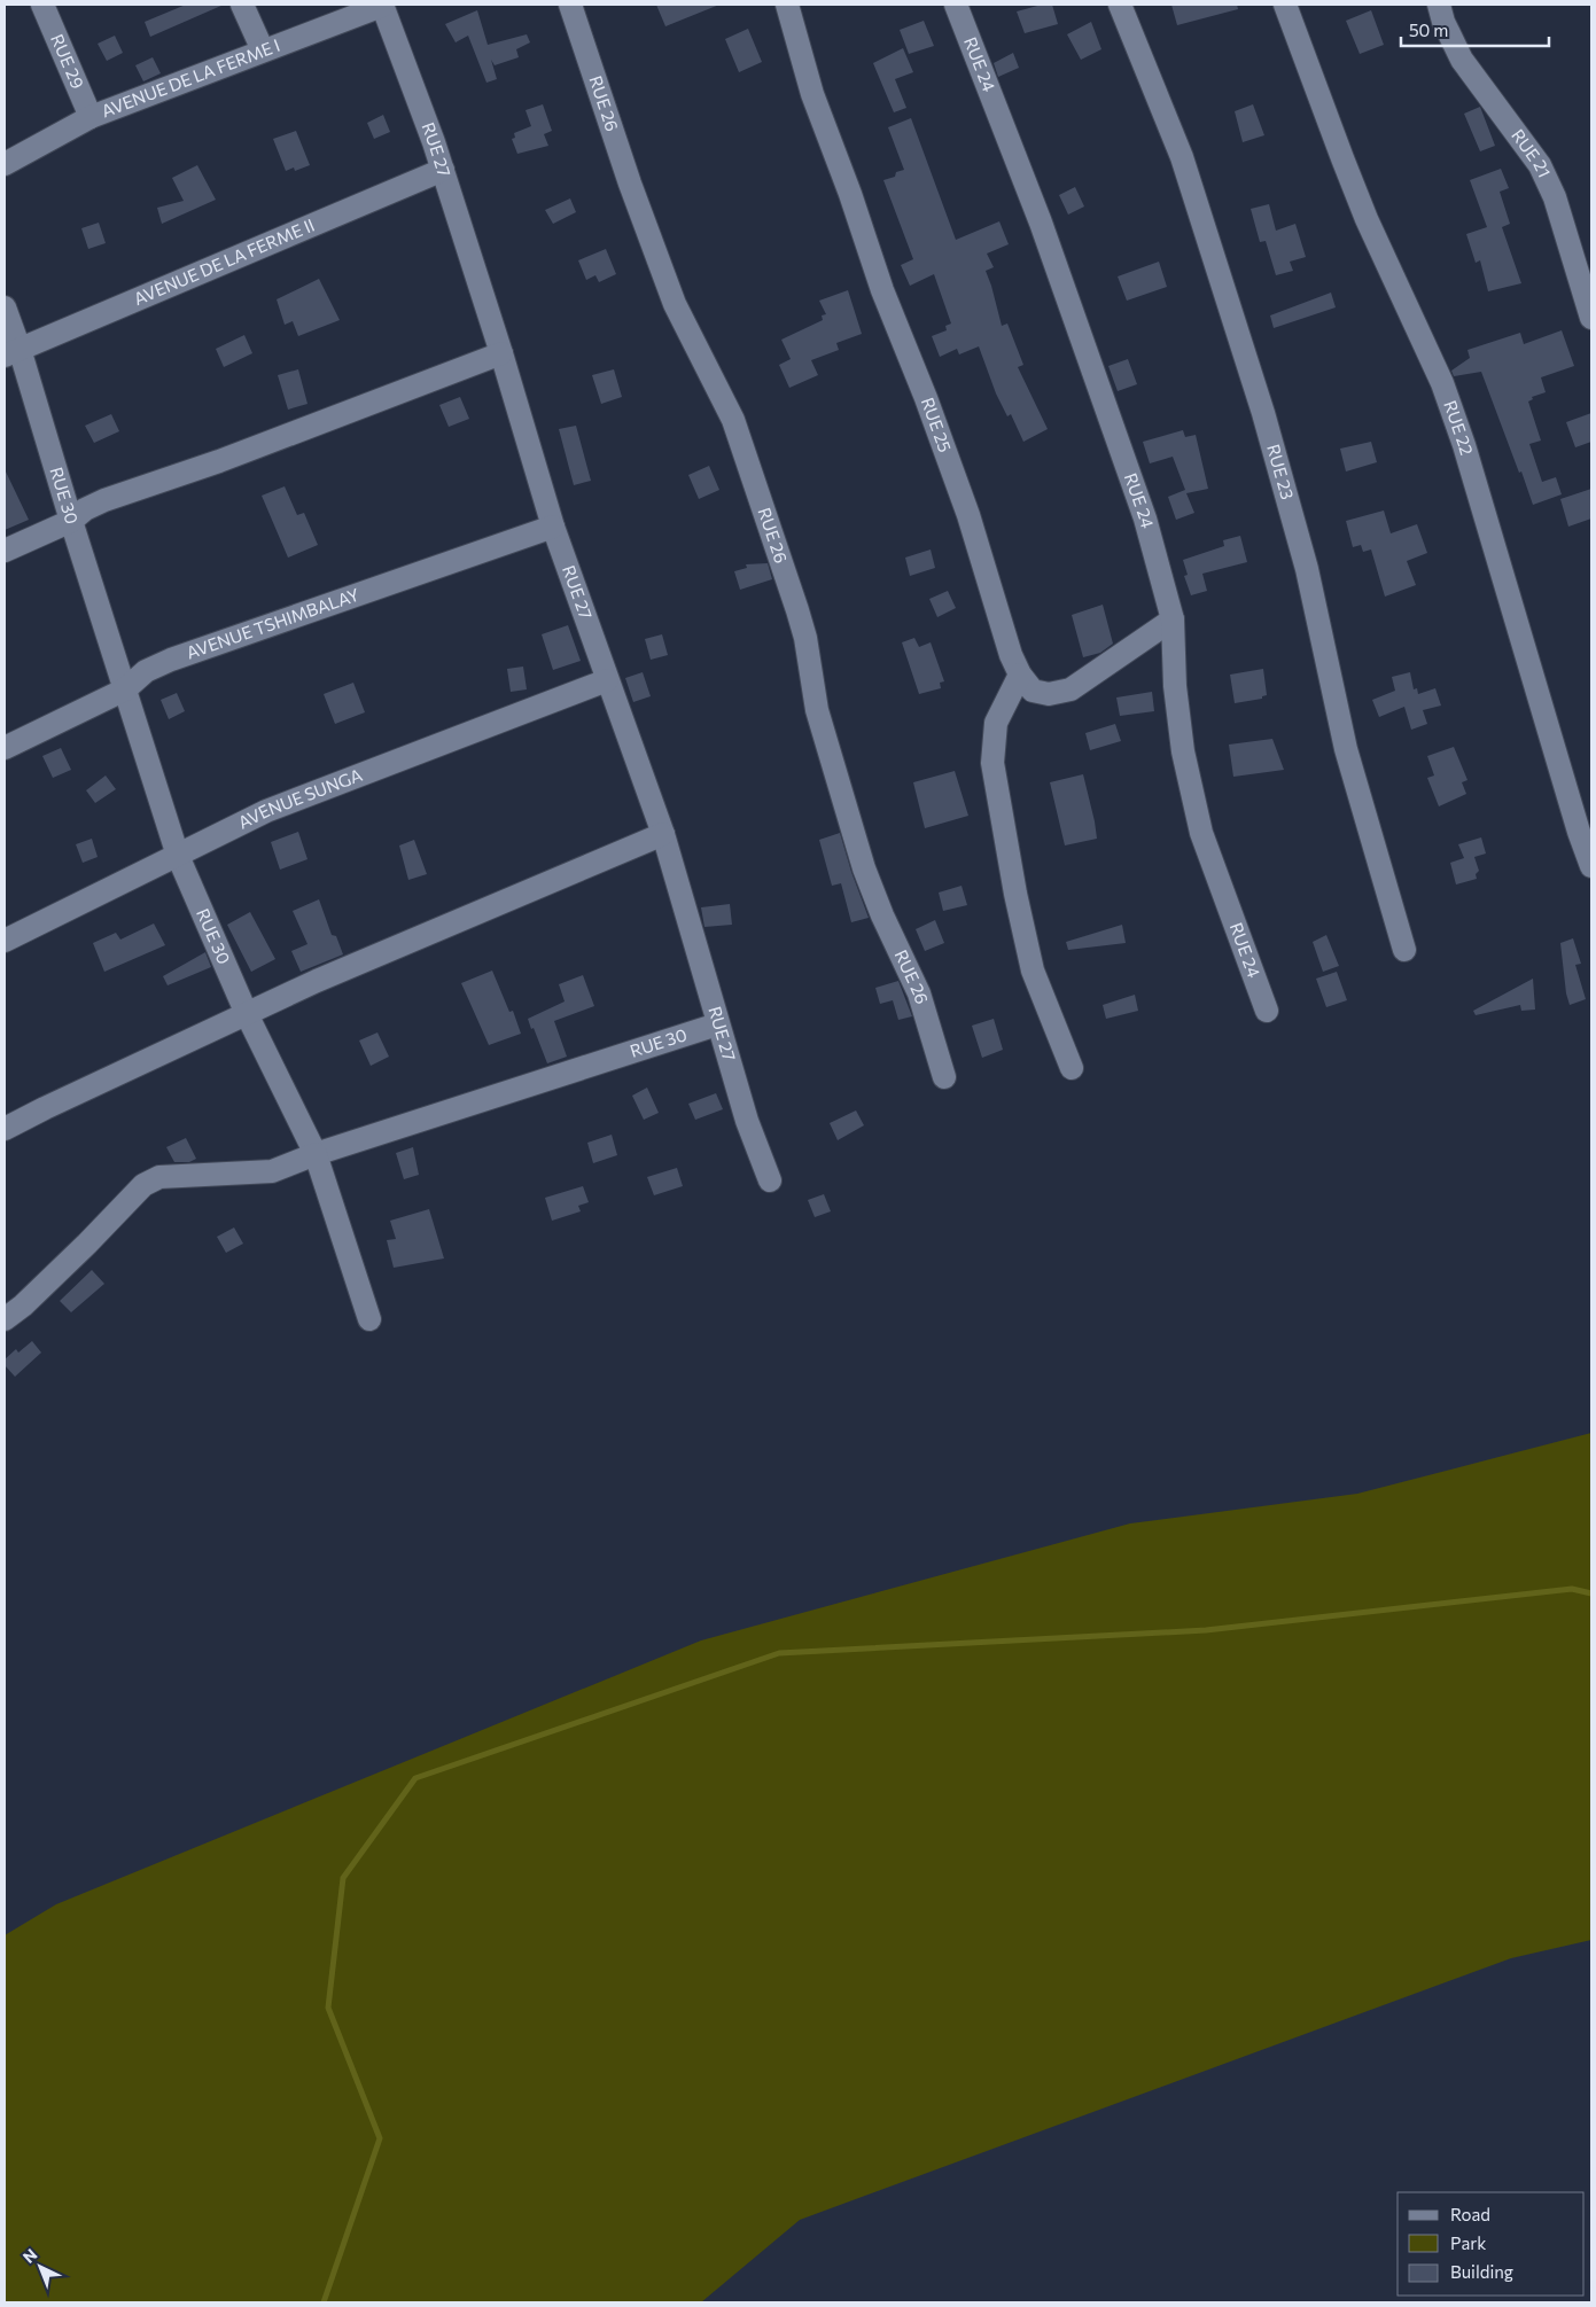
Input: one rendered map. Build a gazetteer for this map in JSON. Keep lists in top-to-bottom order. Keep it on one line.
{"streets":{"street":["RUE 29","RUE 24","AVENUE DE LA FERME I","RUE 26","RUE 27","RUE 21","AVENUE DE LA FERME II","RUE 25","RUE 22","RUE 23","RUE 30","AVENUE TSHIMBALAY","AVENUE SUNGA"]},"crossings":[["RUE 29","AVENUE DE LA FERME I"],["RUE 24","RUE 25"],["AVENUE DE LA FERME I","RUE 27"],["RUE 27","AVENUE DE LA FERME II"],["RUE 27","RUE 30"],["RUE 27","AVENUE TSHIMBALAY"],["RUE 27","AVENUE SUNGA"],["AVENUE DE LA FERME II","RUE 30"],["RUE 30","AVENUE TSHIMBALAY"],["RUE 30","AVENUE SUNGA"]],"legend":["Road","Park","Building"],"scale_bar":"50 m","north":"top left"}
